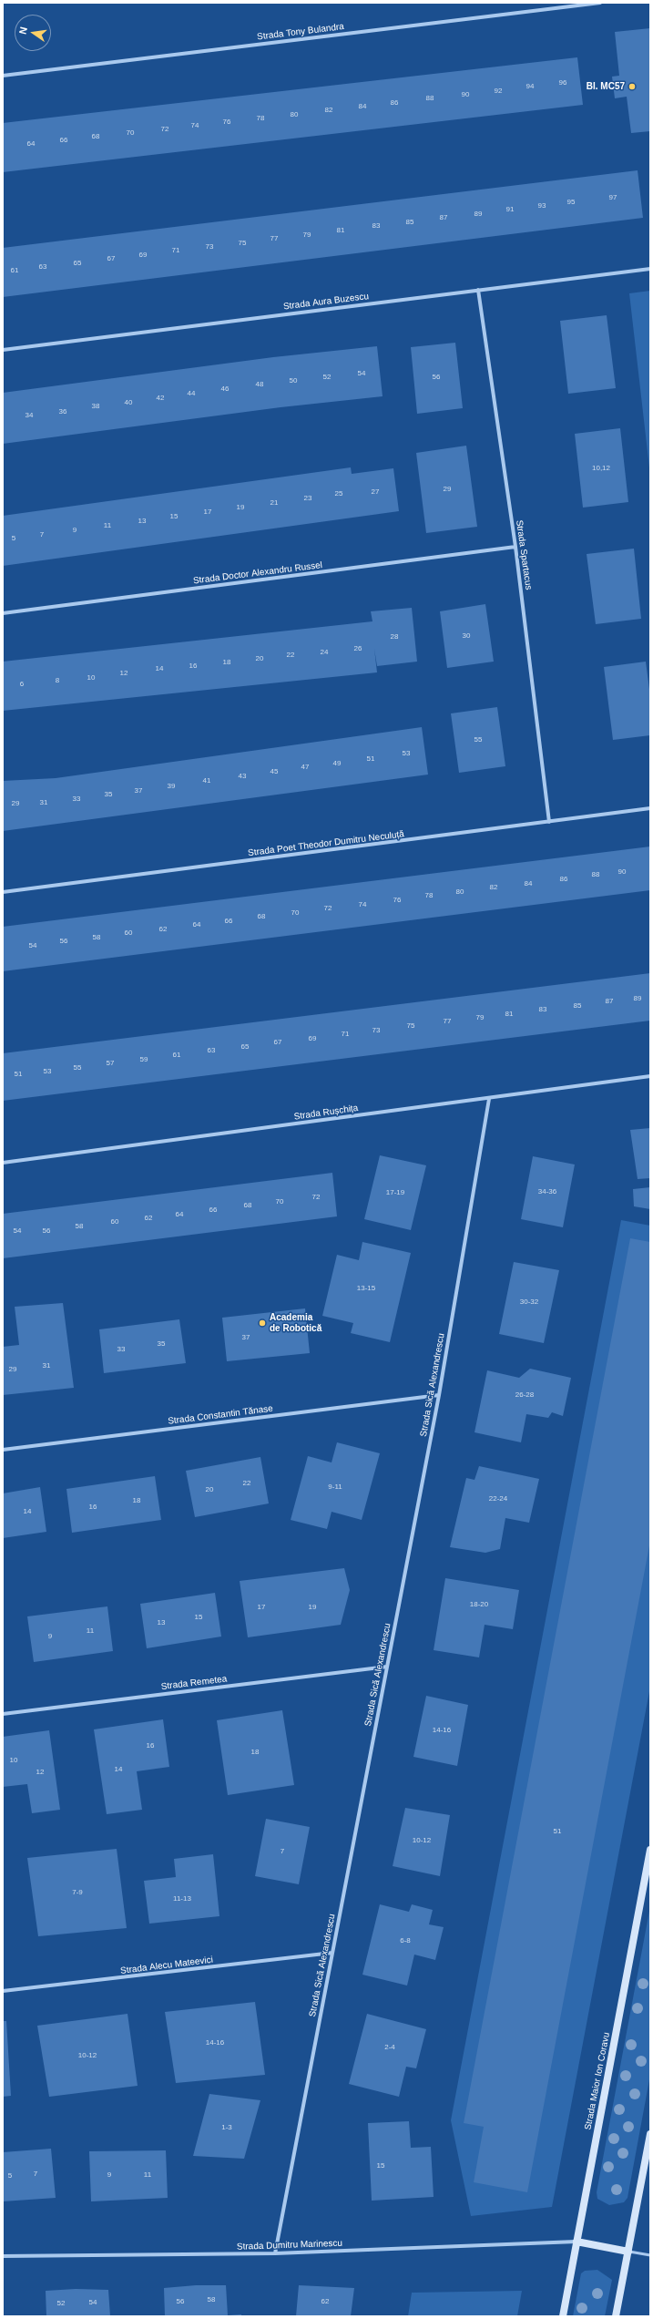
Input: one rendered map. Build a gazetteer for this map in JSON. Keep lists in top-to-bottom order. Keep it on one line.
{"streets":{"street":["Strada Tony Bulandra","Strada Aura Buzescu","Strada Spartacus","Strada Doctor Alexandru Russel","Strada Poet Theodor Dumitru Neculuță","Strada Rușchița","Strada Sică Alexandrescu","Strada Constantin Tănase","Strada Remetea","Strada Alecu Mateevici","Strada Maior Ion Coravu","Strada Dumitru Marinescu"]},"crossings":[["Strada Aura Buzescu","Strada Spartacus"],["Strada Spartacus","Strada Doctor Alexandru Russel"],["Strada Spartacus","Strada Poet Theodor Dumitru Neculuță"],["Strada Rușchița","Strada Sică Alexandrescu"],["Strada Sică Alexandrescu","Strada Constantin Tănase"],["Strada Sică Alexandrescu","Strada Remetea"],["Strada Sică Alexandrescu","Strada Alecu Mateevici"],["Strada Sică Alexandrescu","Strada Dumitru Marinescu"],["Strada Maior Ion Coravu","Strada Dumitru Marinescu"]],"places":["Bl. MC57","Academia de Robotică"],"house_numbers":["96","94","92","90","88","86","84","82","80","78","76","74","72","70","68","66","64","97","95","93","91","89","87","85","83","81","79","77","75","73","71","69","67","65","63","61","54","52","56","50","48","46","44","42","40","38","36","34","10,12","29","27","25","23","21","19","17","15","13","11","9","7","5","30","28","26","24","22","20","18","16","14","12","10","8","6","55","53","51","49","47","45","43","41","39","37","35","33","31","29","90","88","86","84","82","80","78","76","74","72","70","68","66","64","62","60","58","56","54","89","87","85","83","81","79","77","75","73","71","69","67","65","63","61","59","57","55","53","51","34-36","17-19","72","70","68","66","64","62","60","58","54","56","13-15","30-32","37","35","33","31","29","26-28","22","9-11","20","22-24","18","16","14","18-20","17","19","15","13","11","9","14-16","16","18","10","14","12","51","10-12","7","7-9","11-13","6-8","14-16","2-4","10-12","1-3","15","7","9","11","5","58","56","62","54","52"],"north":"left"}
